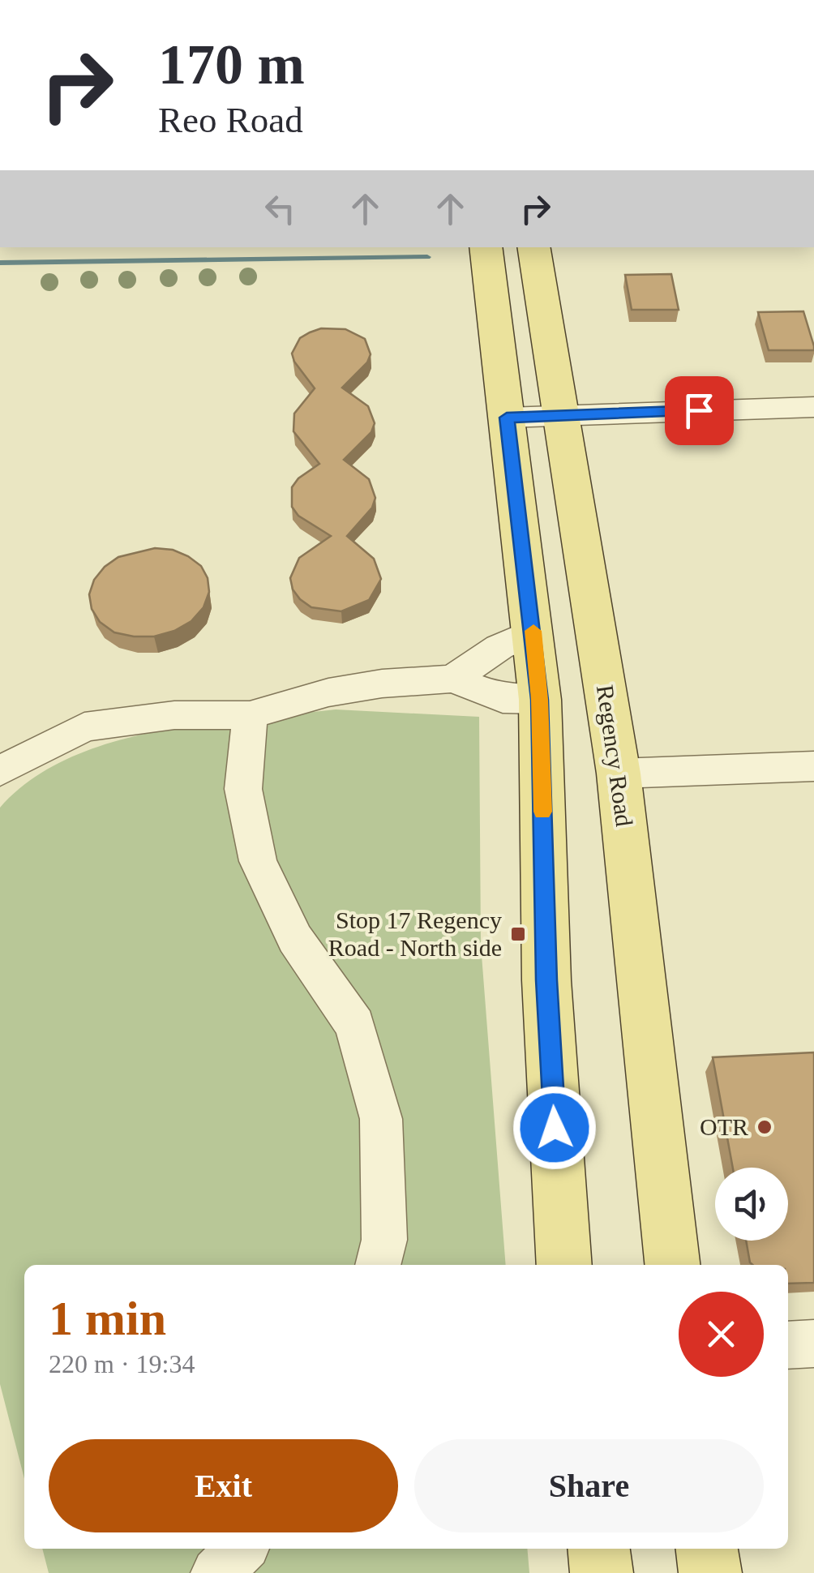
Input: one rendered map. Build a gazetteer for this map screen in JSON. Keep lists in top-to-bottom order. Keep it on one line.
{"streets":{"main road":["Regency Road"]},"places":{"transit":["Stop 17 Regency Road - North side"],"other":["OTR"]},"page":{"turn":["170 m","Reo Road"],"heading":["1 min","220 m · 19:34"],"buttons":["Exit","Share"]}}
